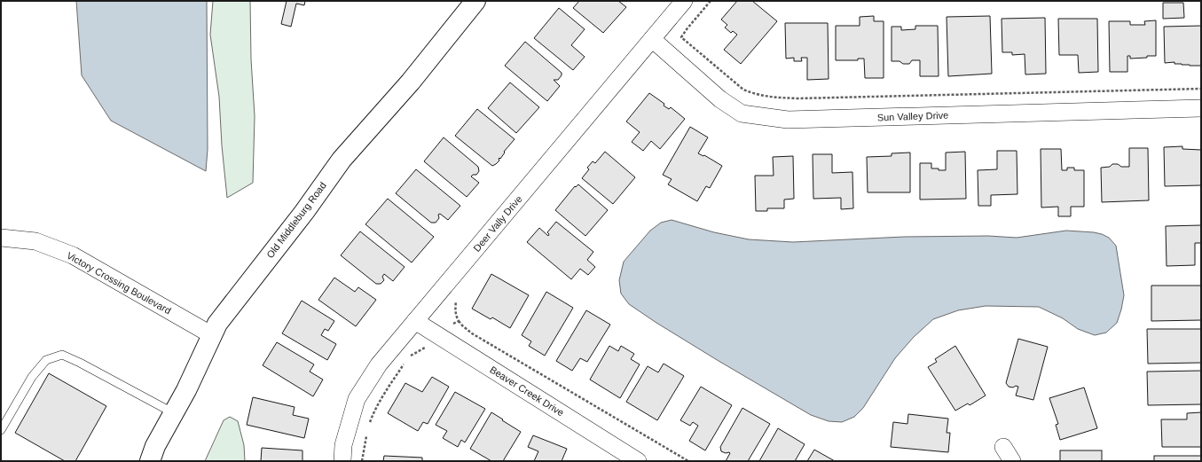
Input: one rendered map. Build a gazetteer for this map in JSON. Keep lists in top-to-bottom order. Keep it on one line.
{"streets":{"main road":["Old Middleburg Road"],"street":["Sun Valley Drive","Deer Vally Drive","Victory Crossing Boulevard","Beaver Creek Drive"]},"crossings":[["Sun Valley Drive","Deer Vally Drive"],["Old Middleburg Road","Victory Crossing Boulevard"],["Deer Vally Drive","Beaver Creek Drive"]]}
